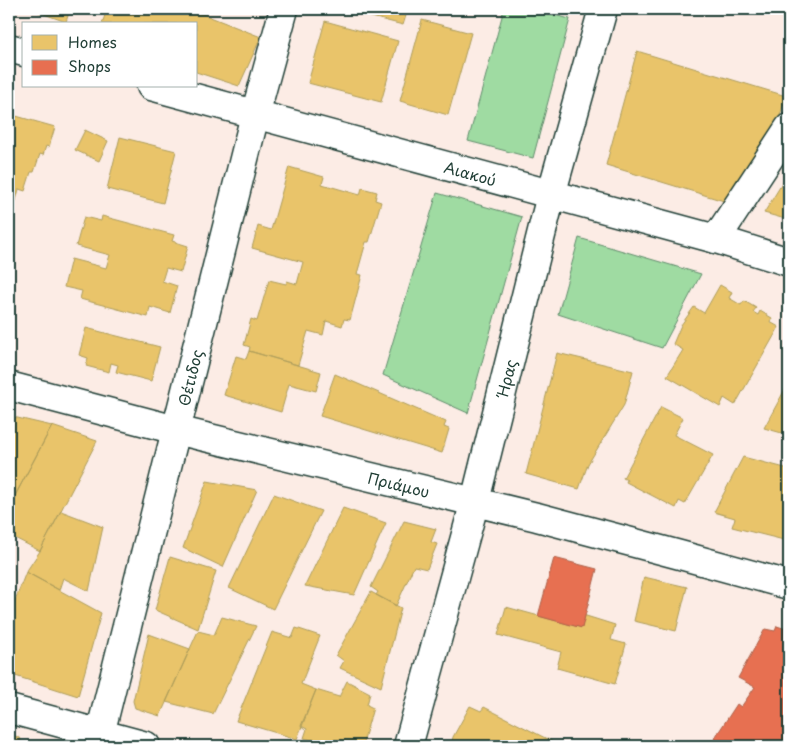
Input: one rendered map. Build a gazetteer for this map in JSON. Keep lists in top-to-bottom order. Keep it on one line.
{"streets":{"street":["Αιακού","Θέτιδος","Ήρας","Πριάμου"]},"crossings":[["Αιακού","Θέτιδος"],["Αιακού","Ήρας"],["Θέτιδος","Πριάμου"],["Ήρας","Πριάμου"]],"legend":["Homes","Shops"]}
